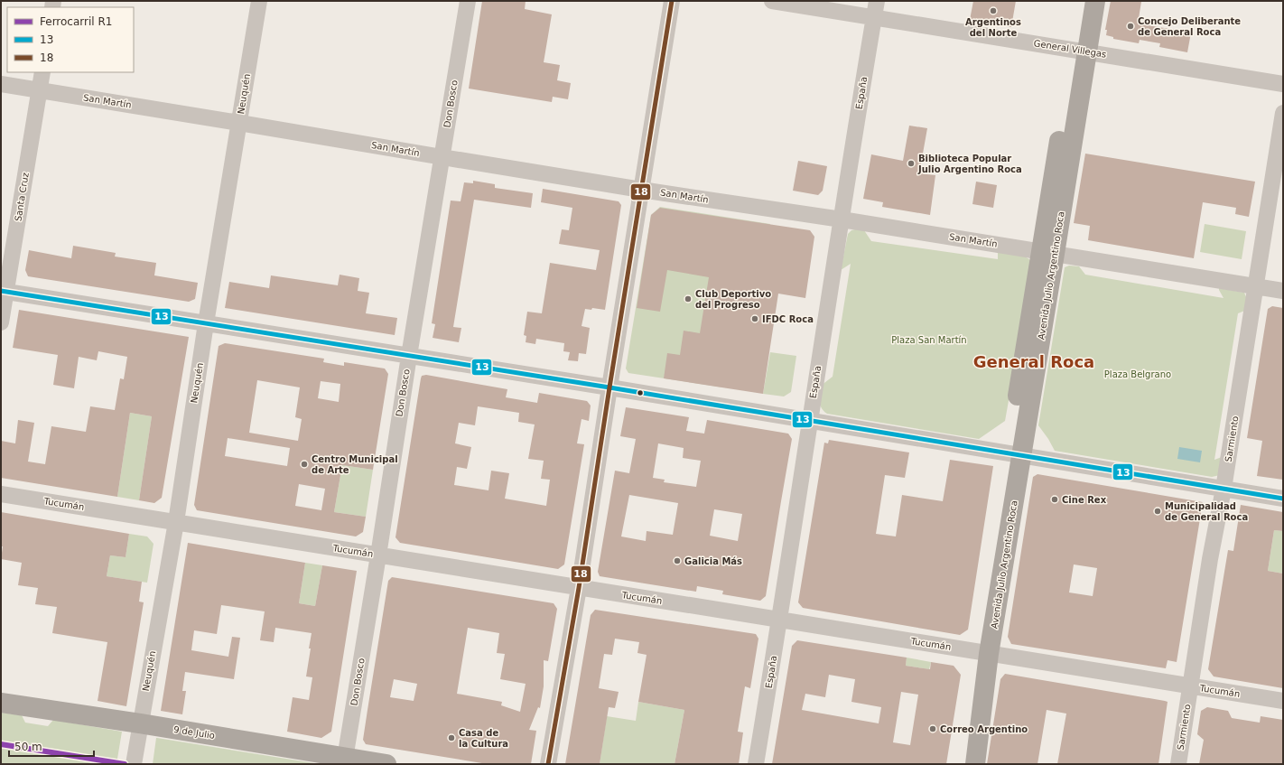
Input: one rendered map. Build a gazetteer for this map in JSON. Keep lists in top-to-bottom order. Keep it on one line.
{"streets":{"main road":["Avenida Julio Argentino Roca","9 de Julio"],"street":["General Villegas","España","Neuquén","San Martín","Don Bosco","Santa Cruz","Sarmiento","Tucumán"]},"crossings":[["General Villegas","España"],["General Villegas","Avenida Julio Argentino Roca"],["España","San Martín"],["España","Tucumán"],["Neuquén","San Martín"],["Neuquén","Tucumán"],["Neuquén","9 de Julio"],["San Martín","Don Bosco"],["San Martín","Santa Cruz"],["San Martín","Avenida Julio Argentino Roca"],["San Martín","Sarmiento"],["Don Bosco","Tucumán"],["Don Bosco","9 de Julio"],["Avenida Julio Argentino Roca","Tucumán"],["Sarmiento","Tucumán"]],"districts":["General Roca"],"parks":["Plaza San Martín","Plaza Belgrano"],"places":["Argentinos del Norte","Concejo Deliberante de General Roca","Biblioteca Popular Julio Argentino Roca","Club Deportivo del Progreso","IFDC Roca","Centro Municipal de Arte","Cine Rex","Municipalidad de General Roca","Galicia Más","Correo Argentino","Casa de la Cultura"],"lines":["transit line 18","transit line 13","rail line R1"],"legend":["Ferrocarril R1","13","18"],"scale_bar":"50 m"}
